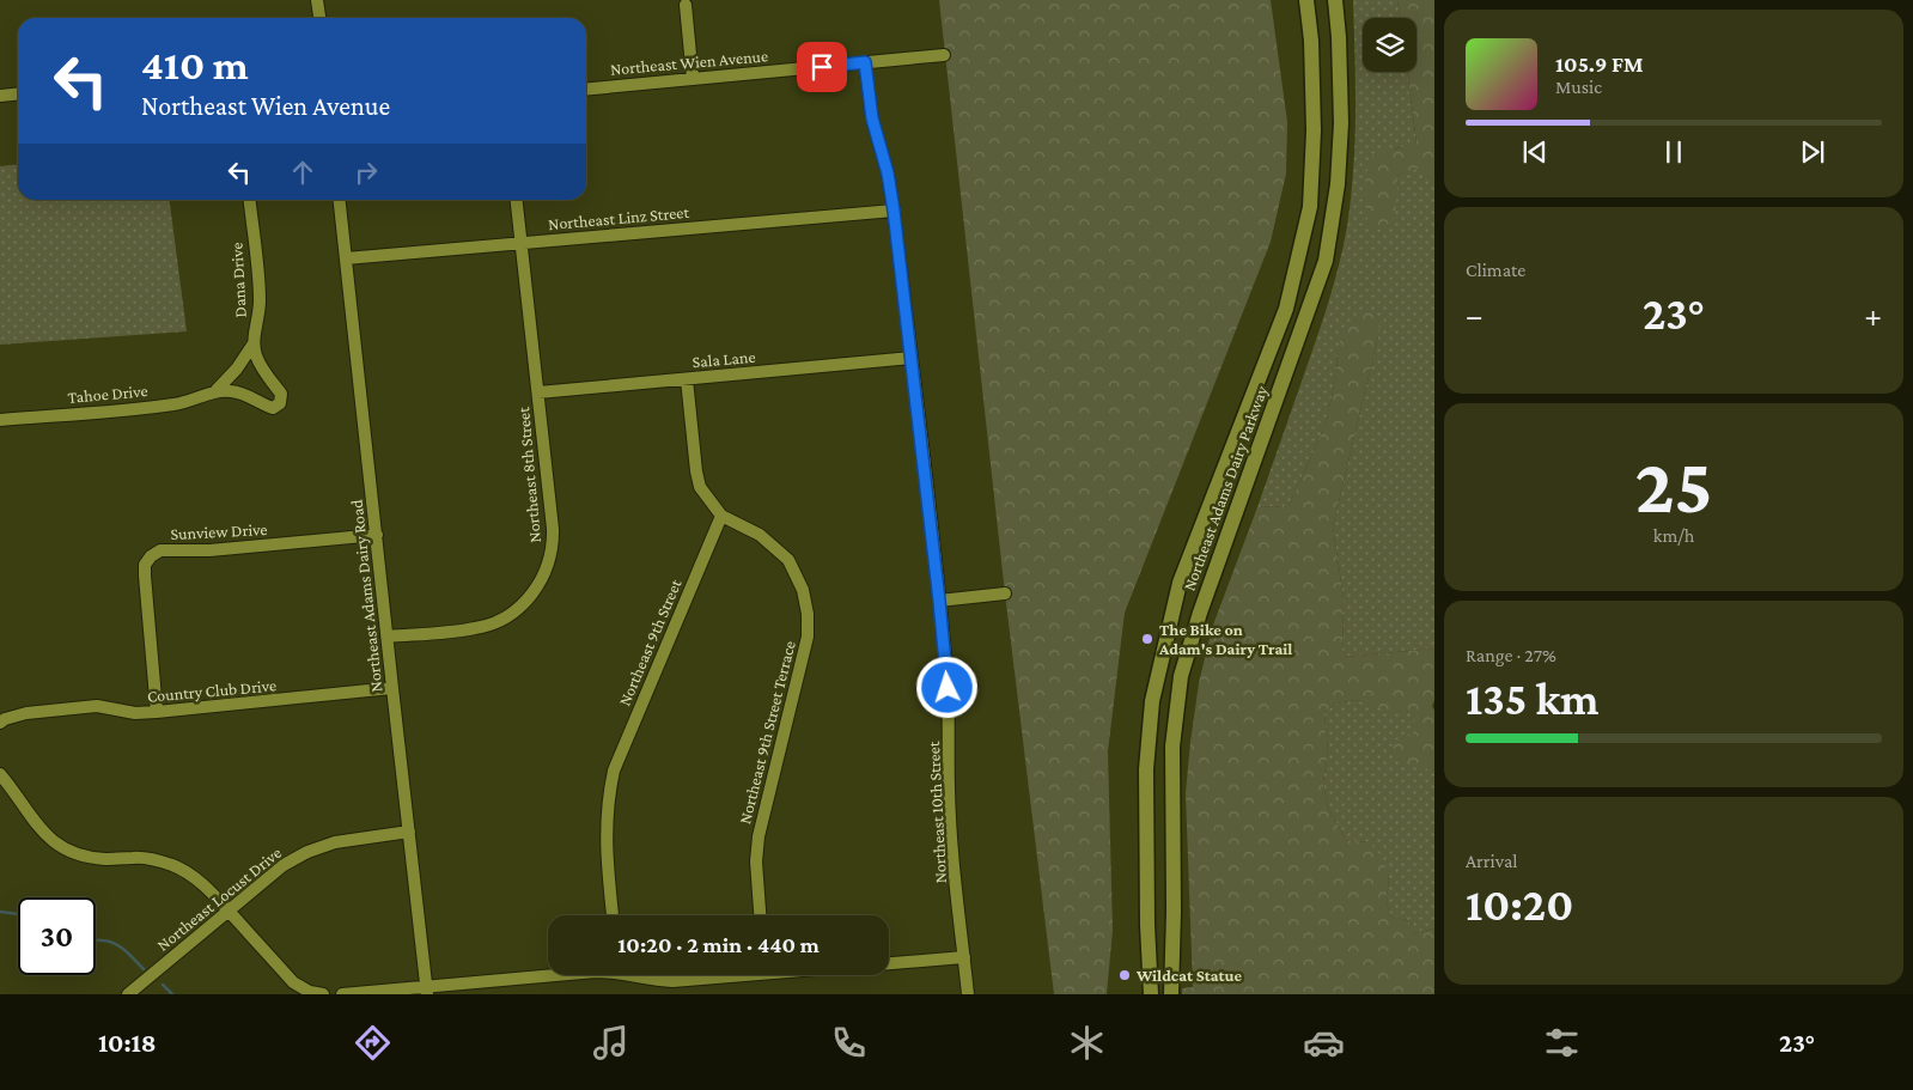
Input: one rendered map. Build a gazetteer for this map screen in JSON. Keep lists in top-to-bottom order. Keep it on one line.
{"streets":{"main road":["Northeast Adams Dairy Parkway"],"street":["Northeast Wien Avenue","Northeast Linz Street","Dana Drive","Sala Lane","Tahoe Drive","Northeast 8th Street","Sunview Drive","Northeast Adams Dairy Road","Northeast 9th Street","Country Club Drive","Northeast 9th Street Terrace","Northeast 10th Street","Northeast Locust Drive"]},"crossings":[["Northeast Wien Avenue","Northeast 10th Street"],["Northeast Linz Street","Northeast 8th Street"],["Northeast Linz Street","Northeast Adams Dairy Road"],["Northeast Linz Street","Northeast 10th Street"],["Dana Drive","Tahoe Drive"],["Sala Lane","Northeast 8th Street"],["Sala Lane","Northeast 10th Street"],["Northeast 8th Street","Northeast Adams Dairy Road"],["Sunview Drive","Northeast Adams Dairy Road"],["Sunview Drive","Country Club Drive"],["Northeast Adams Dairy Road","Country Club Drive"],["Northeast Adams Dairy Road","Northeast Locust Drive"],["Northeast 9th Street","Northeast 9th Street Terrace"]],"places":["The Bike on Adam's Dairy Trail","Wildcat Statue"],"page":{"turn":["410 m","Northeast Wien Avenue"],"song":["105.9 FM","Music"],"tile":["Climate",["25","km/h"],["Range · 27%","135 km"],["Arrival","10:20"]],"heat":["−","23°","+"],"limit":"30","trip":"10:20 · 2 min · 440 m","tabs":["10:18","23°"]}}
